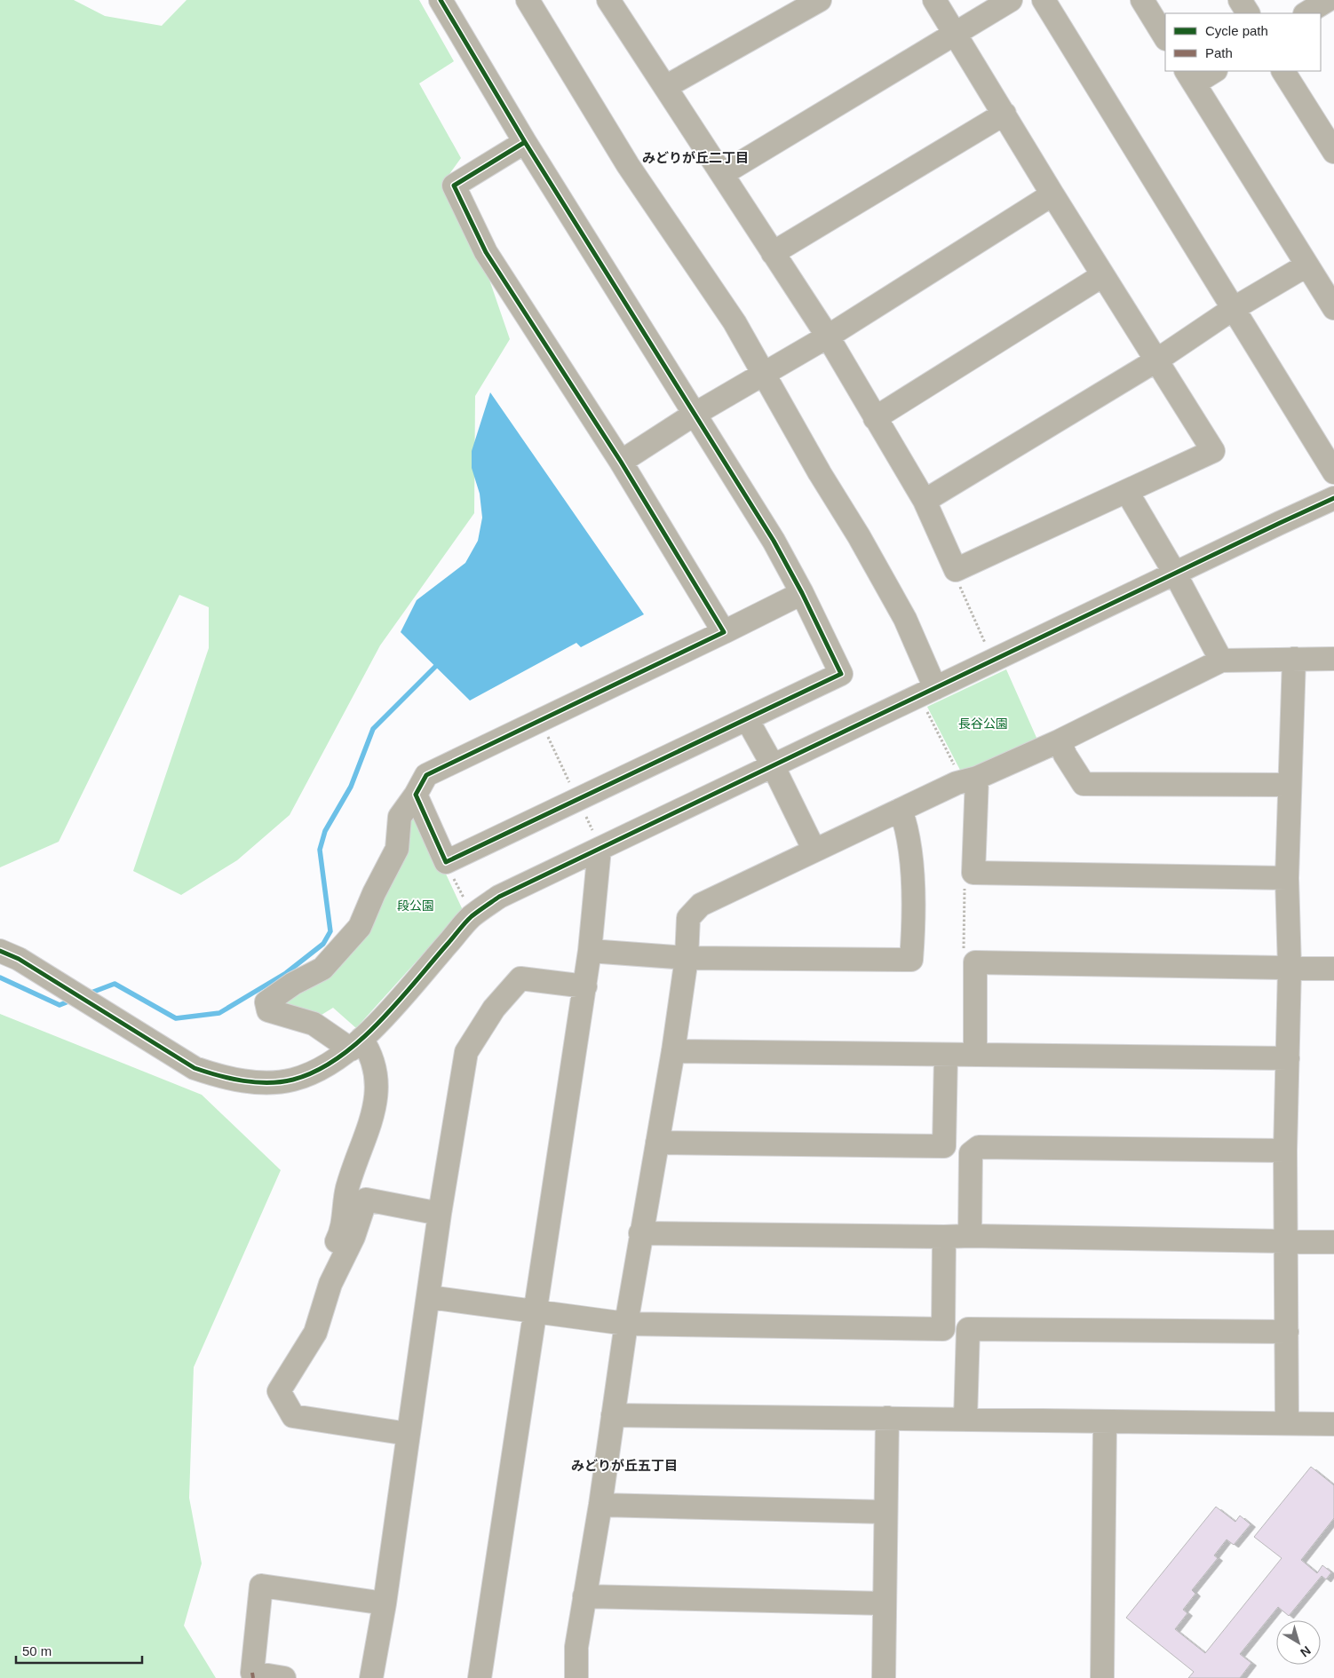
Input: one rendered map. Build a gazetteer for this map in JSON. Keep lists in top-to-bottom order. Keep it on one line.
{"districts":["みどりが丘二丁目","みどりが丘五丁目"],"parks":["長谷公園","段公園"],"legend":["Cycle path","Path"],"scale_bar":"50 m","north":"bottom right"}
